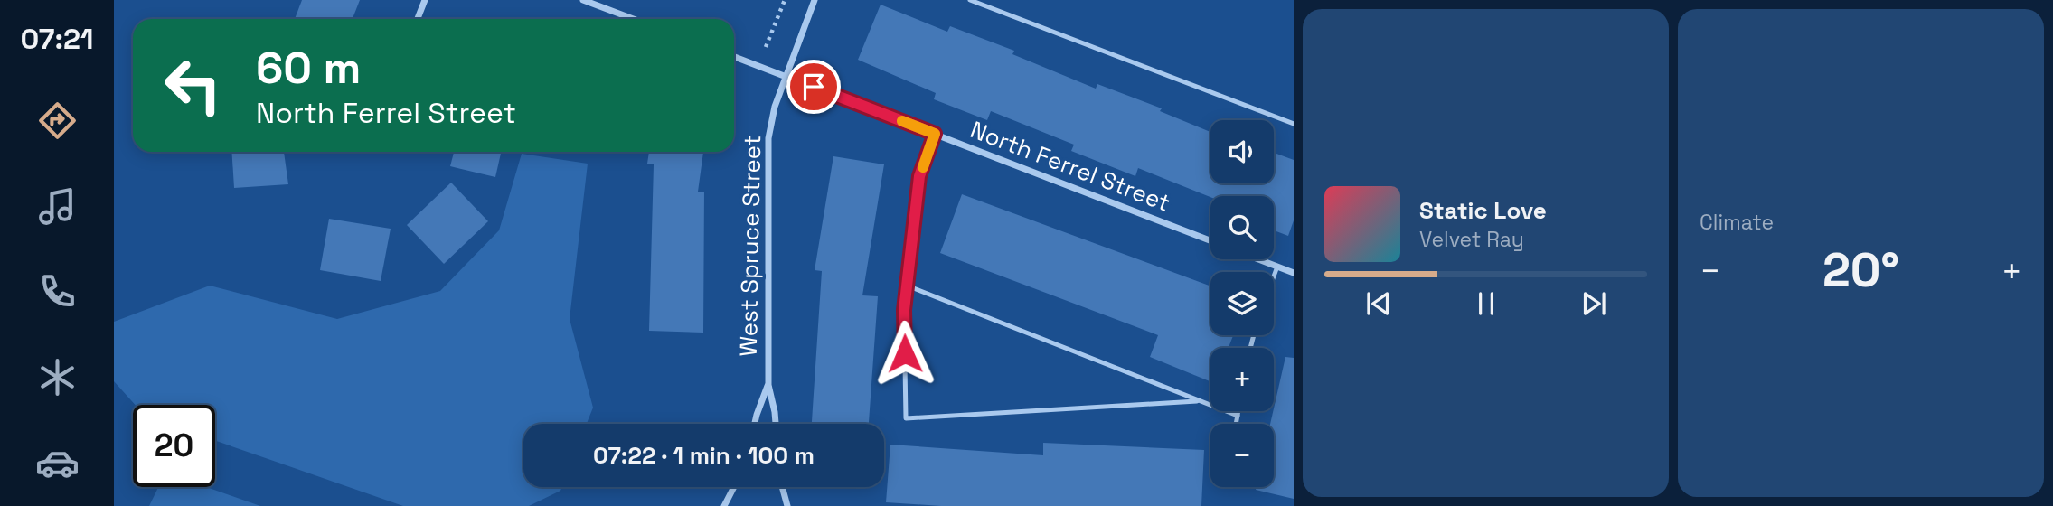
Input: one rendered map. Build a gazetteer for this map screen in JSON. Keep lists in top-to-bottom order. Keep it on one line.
{"streets":{"street":["North Ferrel Street","West Spruce Street"]},"crossings":[["North Ferrel Street","West Spruce Street"]],"page":{"tabs":"07:21","tile":"Climate","turn":["60 m","North Ferrel Street"],"map_buttons":["+","−"],"song":["Static Love","Velvet Ray"],"heat":["−","20°","+"],"limit":"20","trip":"07:22 · 1 min · 100 m"}}
